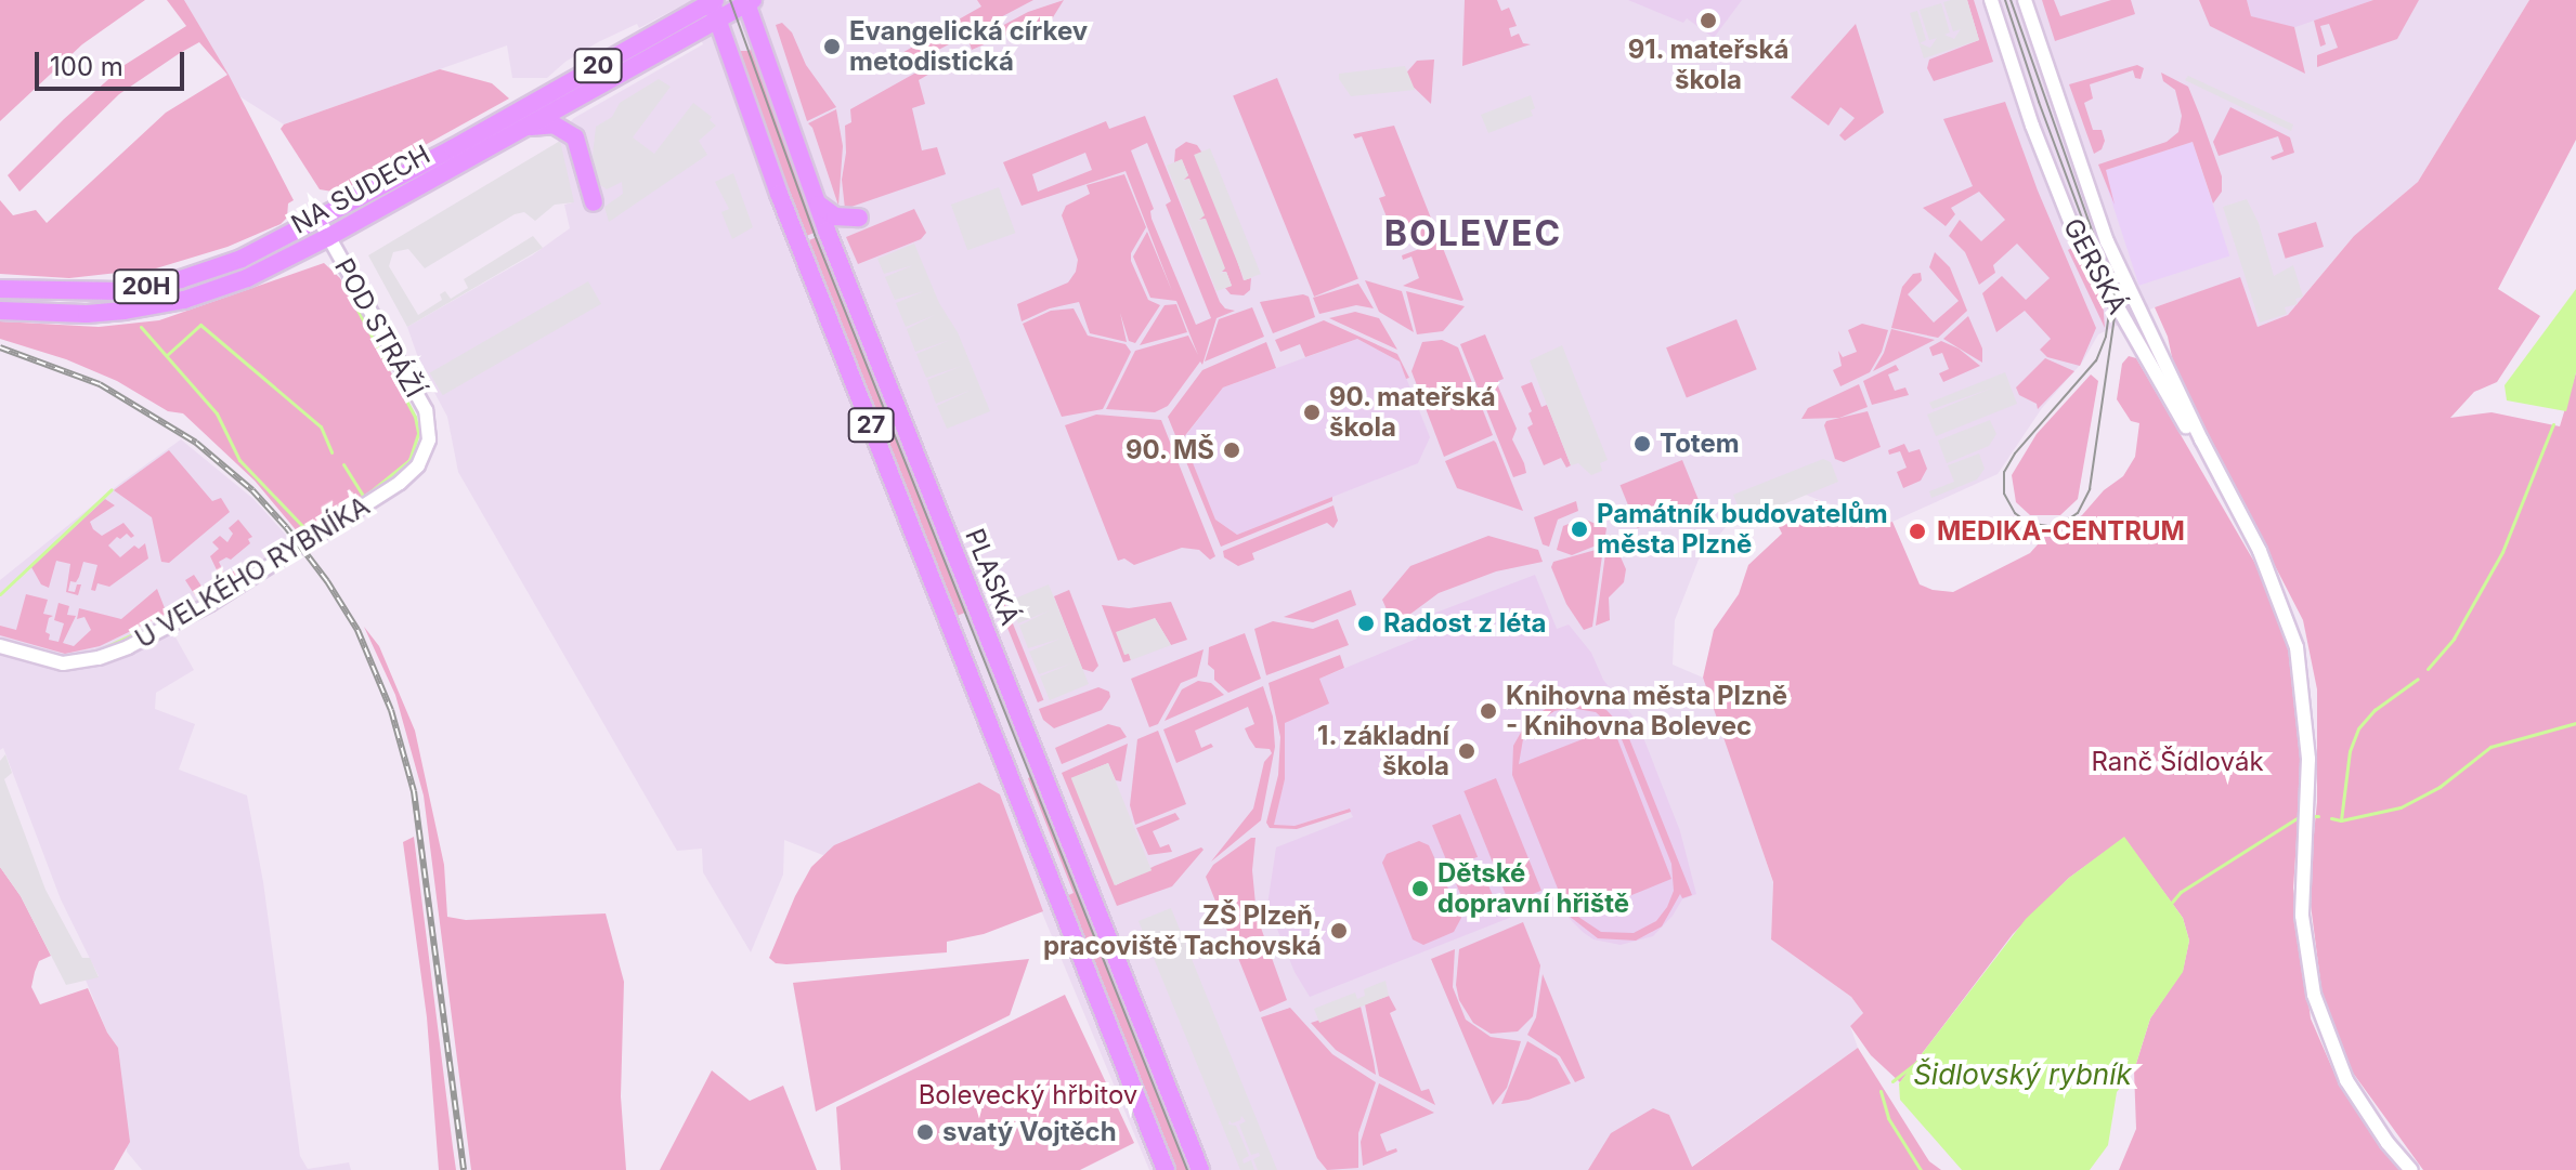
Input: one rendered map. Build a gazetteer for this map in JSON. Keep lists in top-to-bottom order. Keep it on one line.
{"streets":{"main road":["20","NA SUDECH","20H","27","PLASKÁ"],"street":["GERSKÁ","POD STRÁŽÍ","U VELKÉHO RYBNÍKA"]},"crossings":[["NA SUDECH","POD STRÁŽÍ"],["NA SUDECH","27"],["NA SUDECH","PLASKÁ"],["POD STRÁŽÍ","U VELKÉHO RYBNÍKA"]],"districts":["BOLEVEC"],"water":["Šidlovský rybník"],"parks":["Ranč Šídlovák","Bolevecký hřbitov"],"places":["91. mateřská škola","Evangelická církev metodistická","90. mateřská škola","Totem","90. MŠ","Památník budovatelům města Plzně","MEDIKA-CENTRUM","Radost z léta","Knihovna města Plzně - Knihovna Bolevec","1. základní škola","Dětské dopravní hřiště","ZŠ Plzeň, pracoviště Tachovská","svatý Vojtěch"],"scale_bar":"100 m"}
